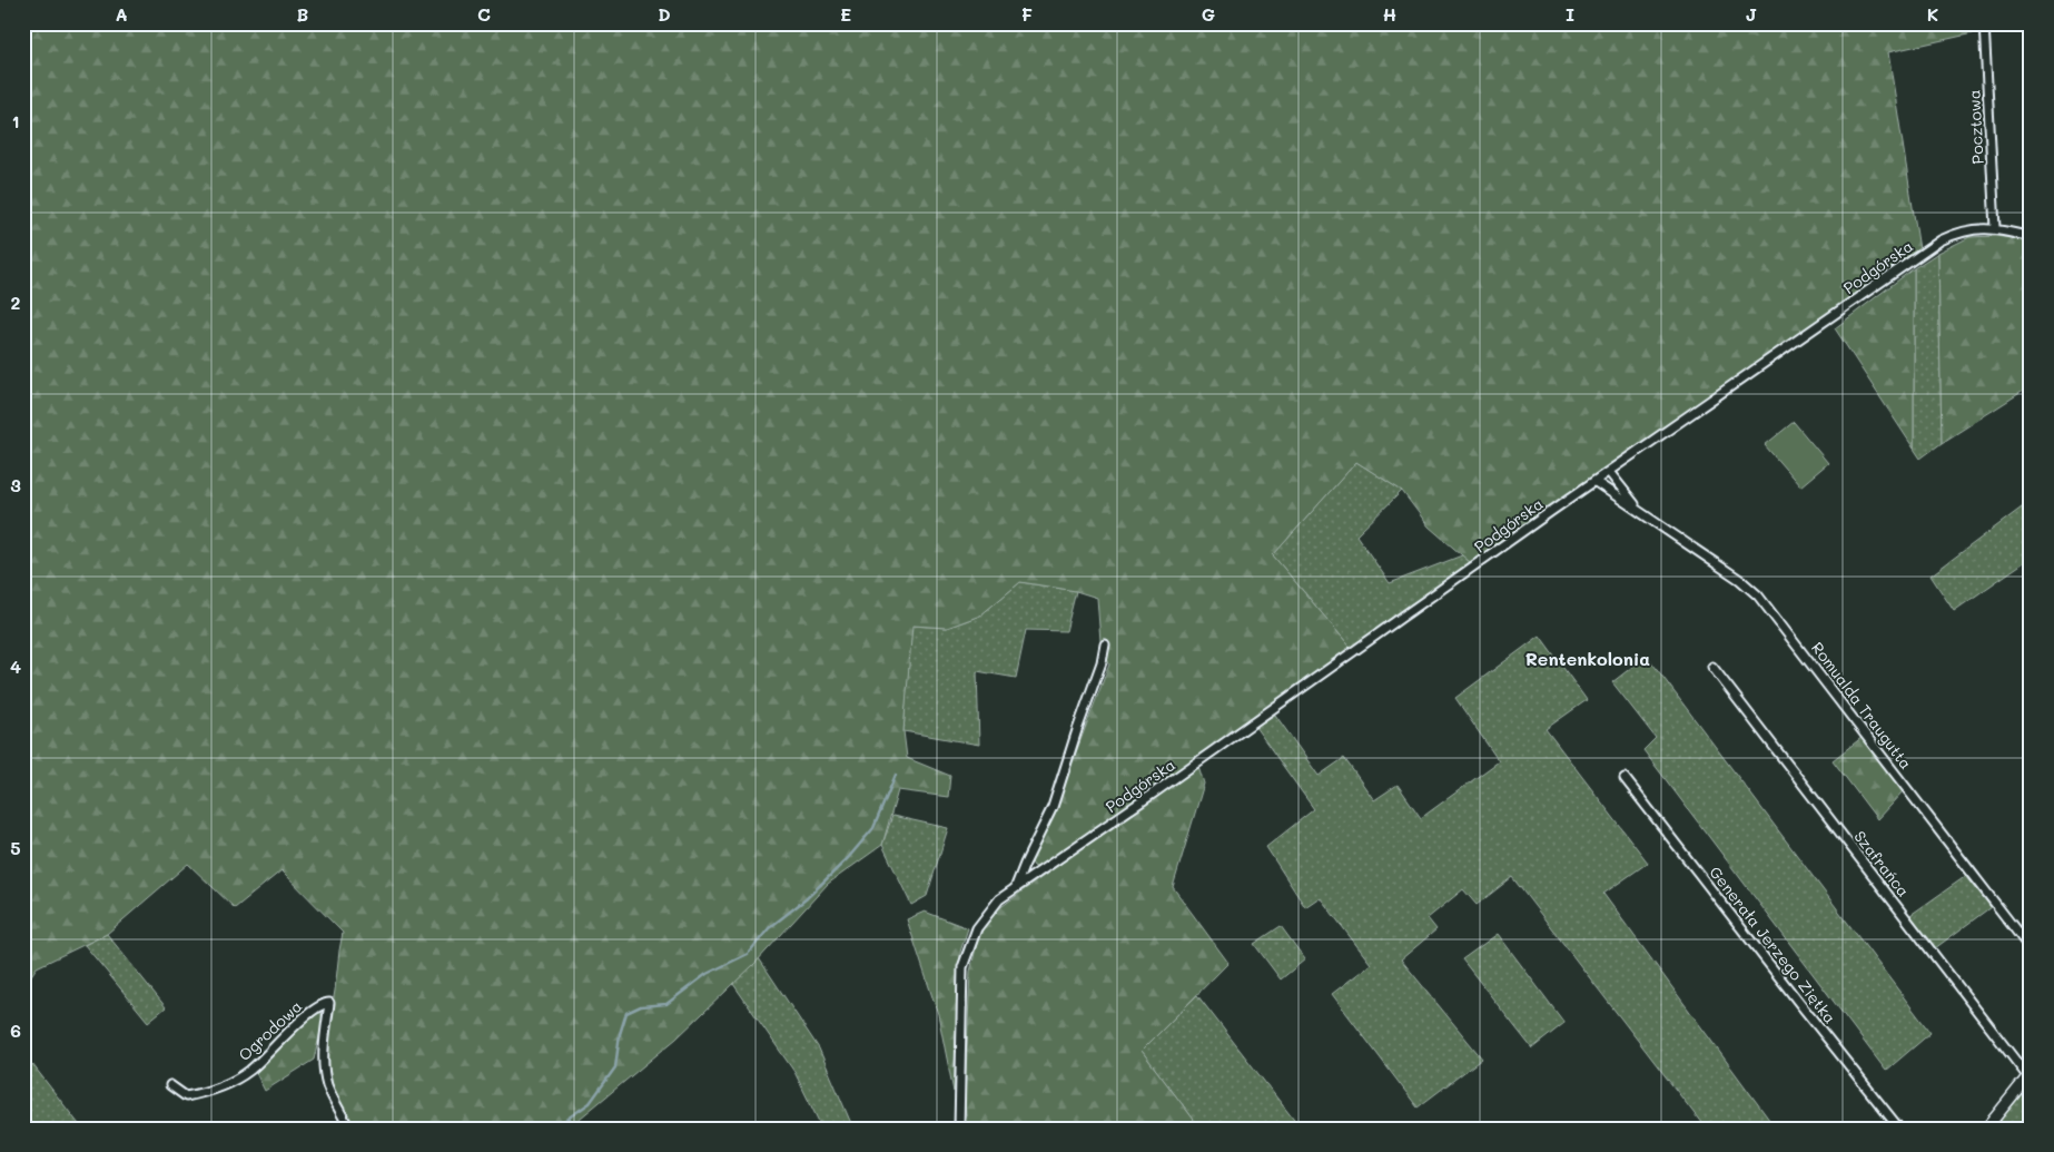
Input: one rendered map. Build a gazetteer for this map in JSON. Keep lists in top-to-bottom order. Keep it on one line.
{"streets":{"street":["Pocztowa","Podgórska","Romualda Traugutta","Szafrańca","Generała Jerzego Ziętka","Ogrodowa"]},"crossings":[["Pocztowa","Podgórska"],["Podgórska","Romualda Traugutta"]],"districts":["Rentenkolonia"],"grid":{"columns":["A","B","C","D","E","F","G","H","I","J","K"],"rows":["1","2","3","4","5","6"]}}
